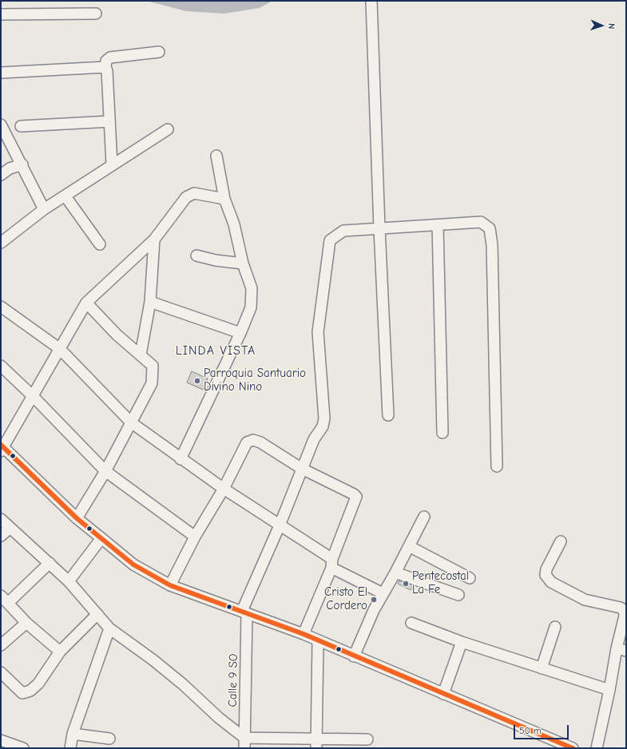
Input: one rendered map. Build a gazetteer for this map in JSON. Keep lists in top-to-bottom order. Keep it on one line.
{"streets":{"street":["Calle 9 SO"]},"districts":["LINDA VISTA"],"places":["Parroquia Santuario Divino Nino","Pentecostal La Fe","Cristo El Cordero"],"scale_bar":"50 m","north":"right"}
